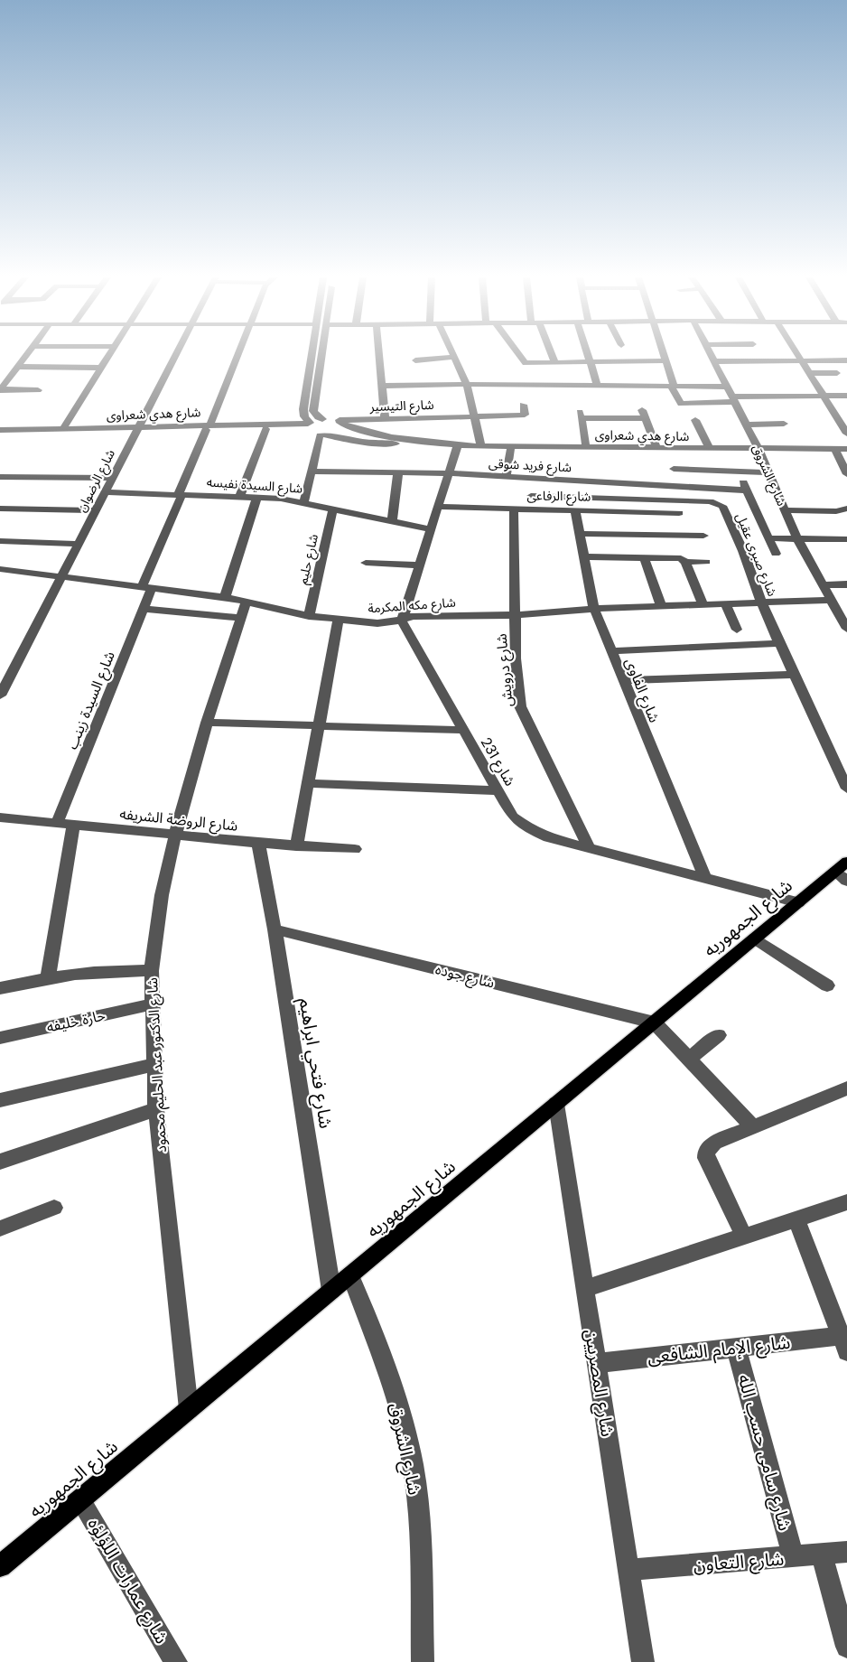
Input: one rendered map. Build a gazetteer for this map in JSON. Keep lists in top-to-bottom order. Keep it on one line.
{"streets":{"main road":["شارع الجمهوريه"],"street":["شارع التيسير","شارع هدي شعراوى","شارع فريد شوقى","شارع الشروق","شارع الرضوان","شارع السيدة نفيسه","شارع الرفاعى","شارع صبرى عقيل","شارع حليم","شارع مكه المكرمة","شارع درويش","شارع الفاوى","شارع السيدة زينب","شارع 231","شارع الروضة الشريفه","شارع جوده","حارة خليفه","شارع فتحي ابراهيم","شارع الدكتور عبد الحليم محمود","شارع الإمام الشافعى","شارع المصريين","شارع سامى حسب الله","شارع التعاون","شارع عمارات اللؤلؤه"]},"crossings":[["شارع التيسير","شارع هدي شعراوى"],["شارع التيسير","شارع فريد شوقى"],["شارع هدي شعراوى","شارع فريد شوقى"],["شارع هدي شعراوى","شارع الشروق"],["شارع هدي شعراوى","شارع الرضوان"],["شارع هدي شعراوى","شارع السيدة زينب"],["شارع الشروق","شارع مكه المكرمة"],["شارع الشروق","شارع الجمهوريه"],["شارع الرضوان","شارع السيدة نفيسه"],["شارع الرضوان","شارع مكه المكرمة"],["شارع السيدة نفيسه","شارع حليم"],["شارع السيدة نفيسه","شارع السيدة زينب"],["شارع الرفاعى","شارع درويش"],["شارع الرفاعى","شارع الفاوى"],["شارع صبرى عقيل","شارع مكه المكرمة"],["شارع حليم","شارع مكه المكرمة"],["شارع مكه المكرمة","شارع درويش"],["شارع مكه المكرمة","شارع الفاوى"],["شارع مكه المكرمة","شارع السيدة زينب"],["شارع مكه المكرمة","شارع 231"],["شارع مكه المكرمة","شارع الدكتور عبد الحليم محمود"],["شارع درويش","شارع 231"],["شارع الفاوى","شارع 231"],["شارع السيدة زينب","شارع الروضة الشريفه"],["شارع 231","شارع الجمهوريه"],["شارع الروضة الشريفه","شارع فتحي ابراهيم"],["شارع الروضة الشريفه","شارع الدكتور عبد الحليم محمود"],["شارع الجمهوريه","شارع جوده"],["شارع الجمهوريه","شارع فتحي ابراهيم"],["شارع الجمهوريه","شارع الدكتور عبد الحليم محمود"],["شارع الجمهوريه","شارع المصريين"],["شارع الجمهوريه","شارع عمارات اللؤلؤه"],["شارع جوده","شارع فتحي ابراهيم"],["حارة خليفه","شارع الدكتور عبد الحليم محمود"],["شارع الإمام الشافعى","شارع المصريين"],["شارع الإمام الشافعى","شارع سامى حسب الله"],["شارع المصريين","شارع التعاون"],["شارع سامى حسب الله","شارع التعاون"]]}
